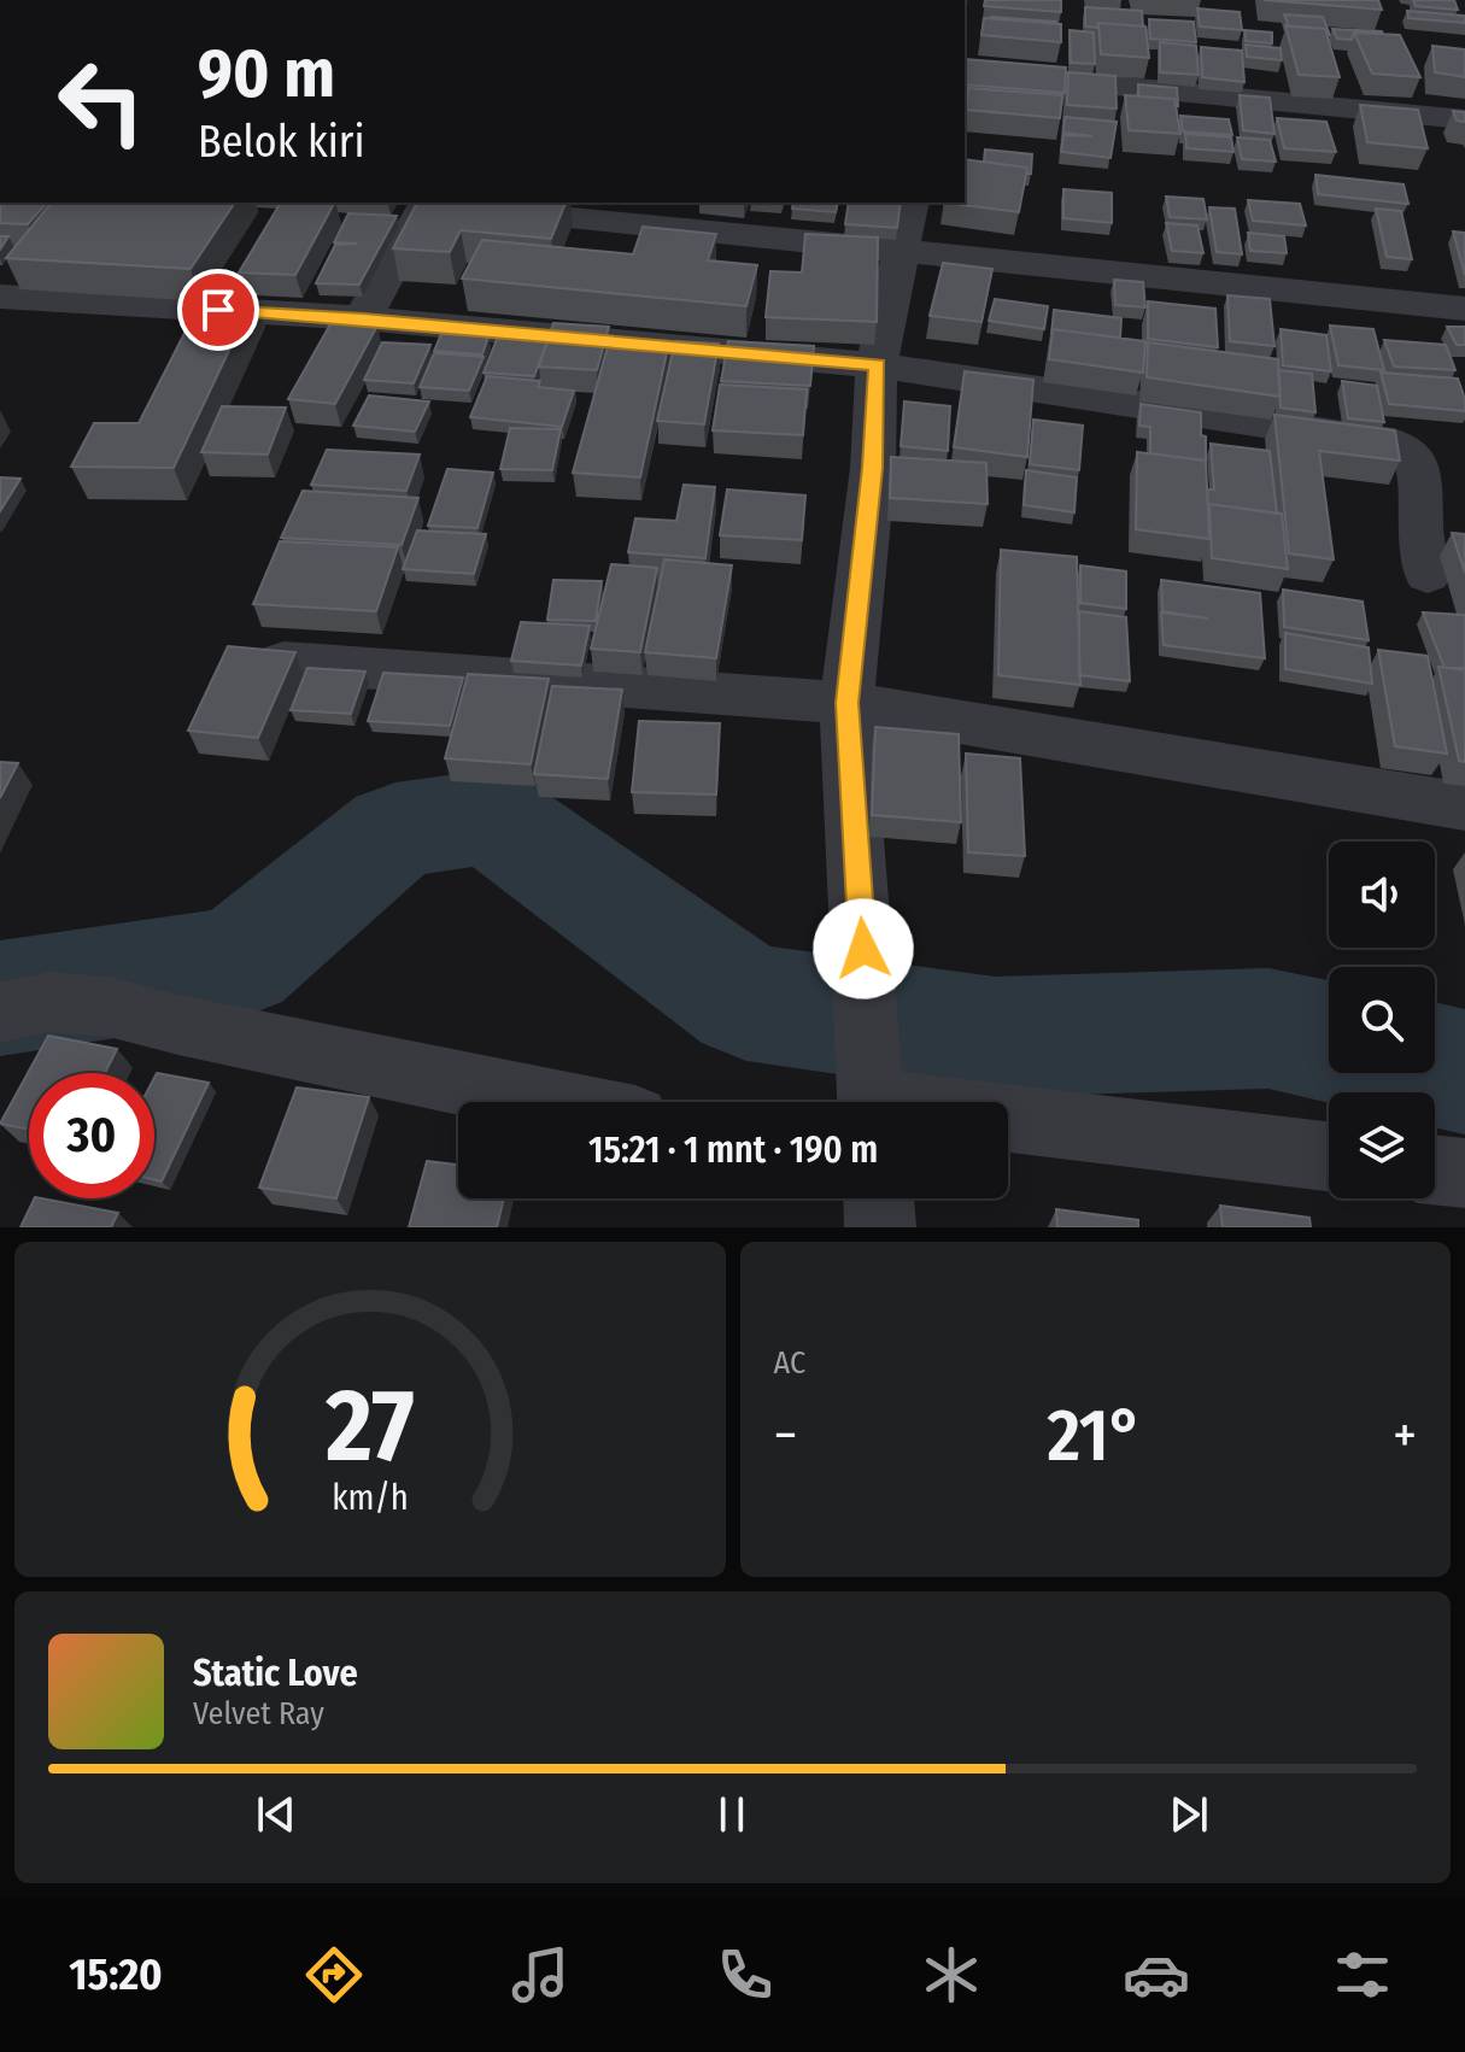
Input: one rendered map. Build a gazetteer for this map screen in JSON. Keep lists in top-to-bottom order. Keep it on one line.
{"page":{"turn":["90 m","Belok kiri"],"limit":"30","trip":"15:21 · 1 mnt · 190 m","tile":"AC","heat":["−","21°","+"],"song":["Static Love","Velvet Ray"],"tabs":"15:20","gauge":["27","km/h"]}}
